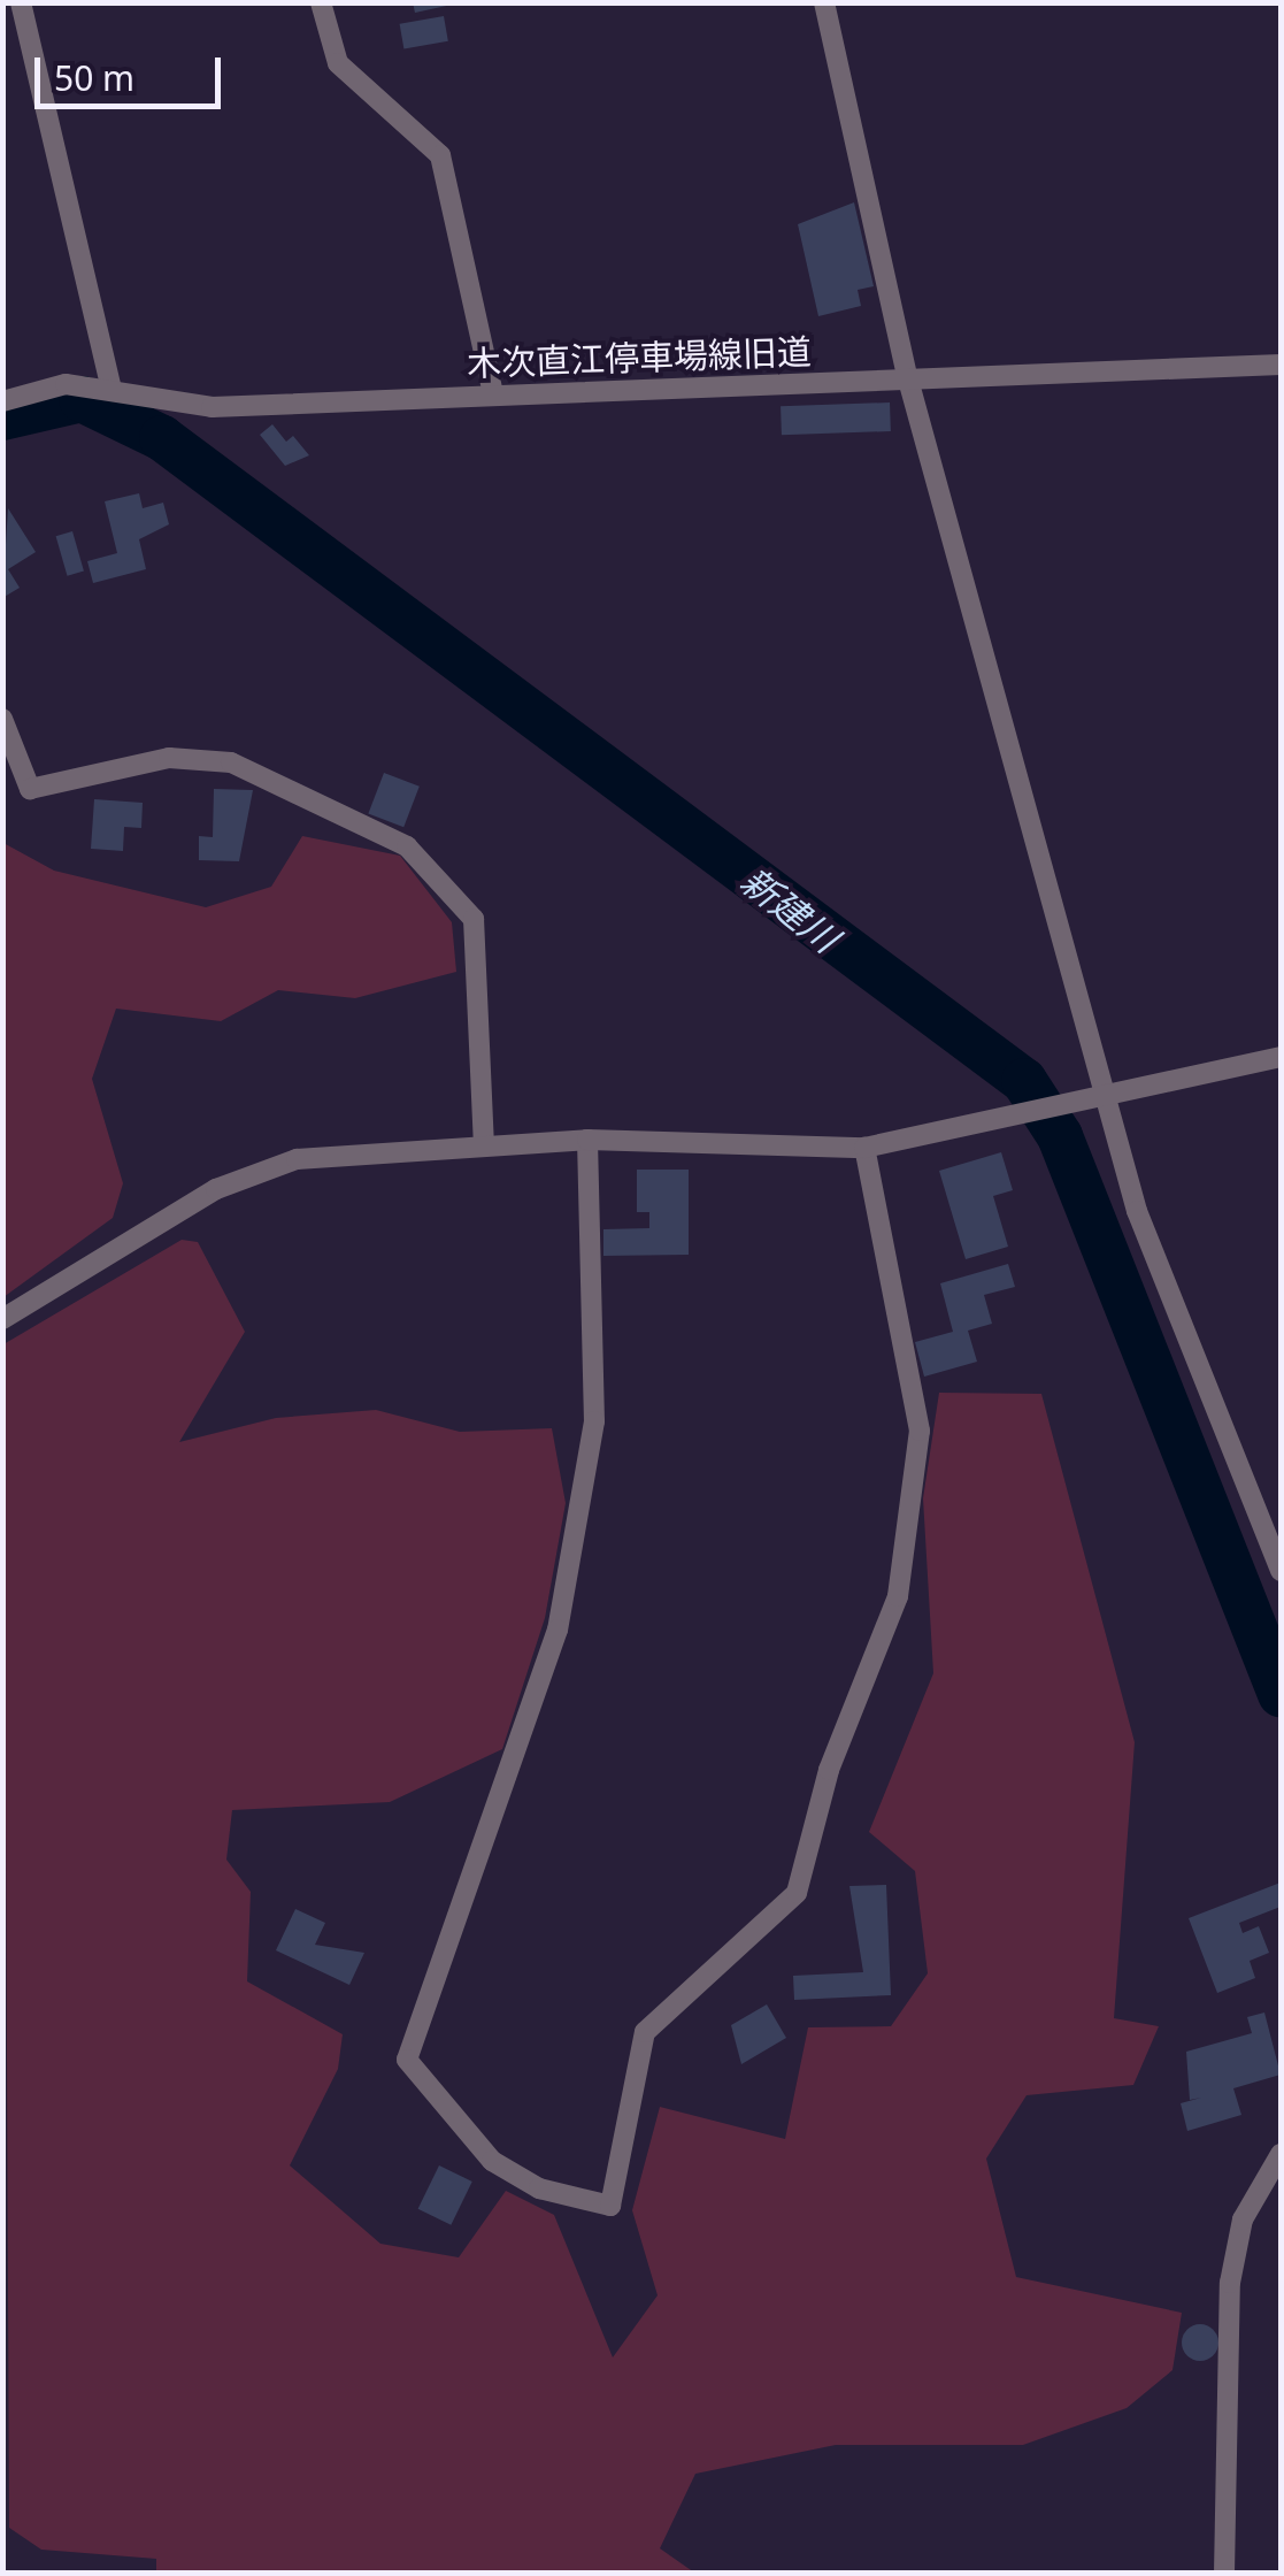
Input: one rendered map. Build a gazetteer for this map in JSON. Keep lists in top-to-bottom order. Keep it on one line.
{"streets":{"street":["木次直江停車場線旧道"]},"water":["新建川"],"scale_bar":"50 m"}
